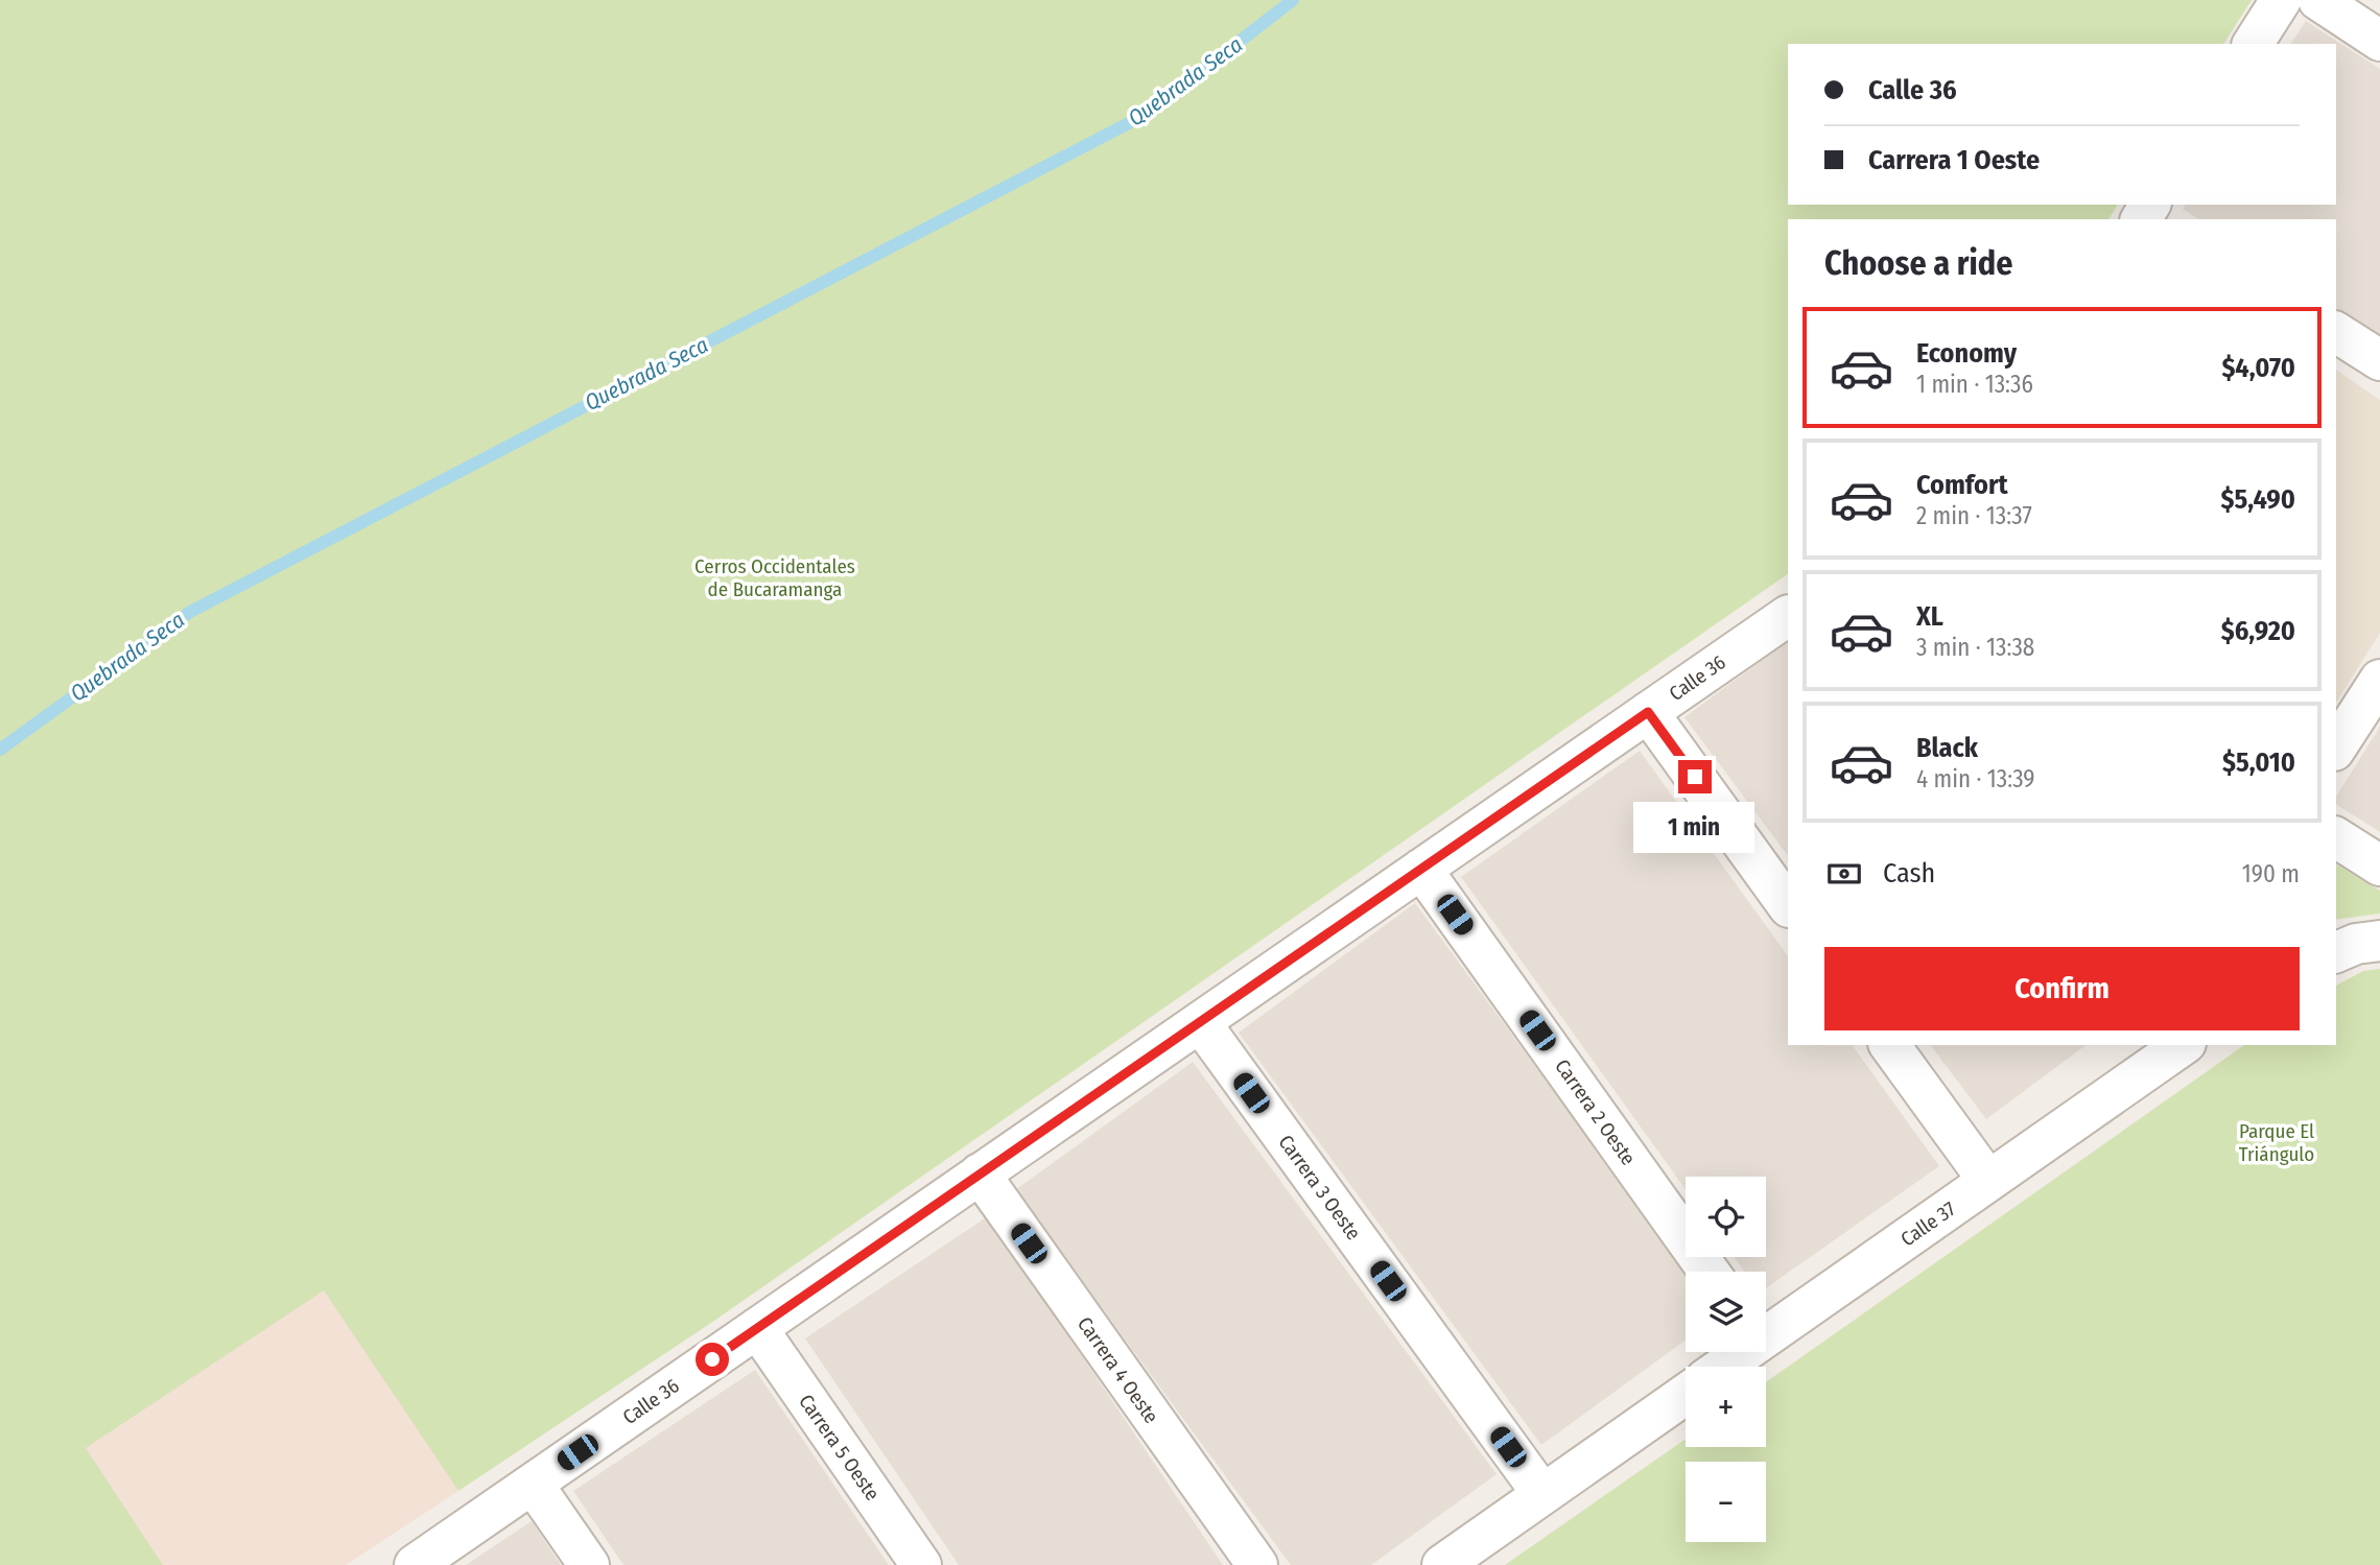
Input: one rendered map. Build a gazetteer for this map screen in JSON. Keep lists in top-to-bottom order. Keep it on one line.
{"streets":{"street":["Calle 36","Carrera 2 Oeste","Carrera 3 Oeste","Calle 37","Carrera 4 Oeste","Carrera 5 Oeste"]},"crossings":[["Calle 36","Carrera 2 Oeste"],["Calle 36","Carrera 3 Oeste"],["Calle 36","Carrera 4 Oeste"],["Calle 36","Carrera 5 Oeste"]],"water":["Quebrada Seca"],"parks":["Cerros Occidentales de Bucaramanga","Parque El Triángulo"],"page":{"banner":["Calle 36","Carrera 1 Oeste"],"heading":"Choose a ride","list":[{"name":"Economy","note":"1 min · 13:36","value":"$4,070"},{"name":"Comfort","note":"2 min · 13:37","value":"$5,490"},{"name":"XL","note":"3 min · 13:38","value":"$6,920"},{"name":"Black","note":"4 min · 13:39","value":"$5,010"}],"bubble":"1 min","pay":["Cash","190 m"],"buttons":"Confirm","map_buttons":["+","−"]}}
